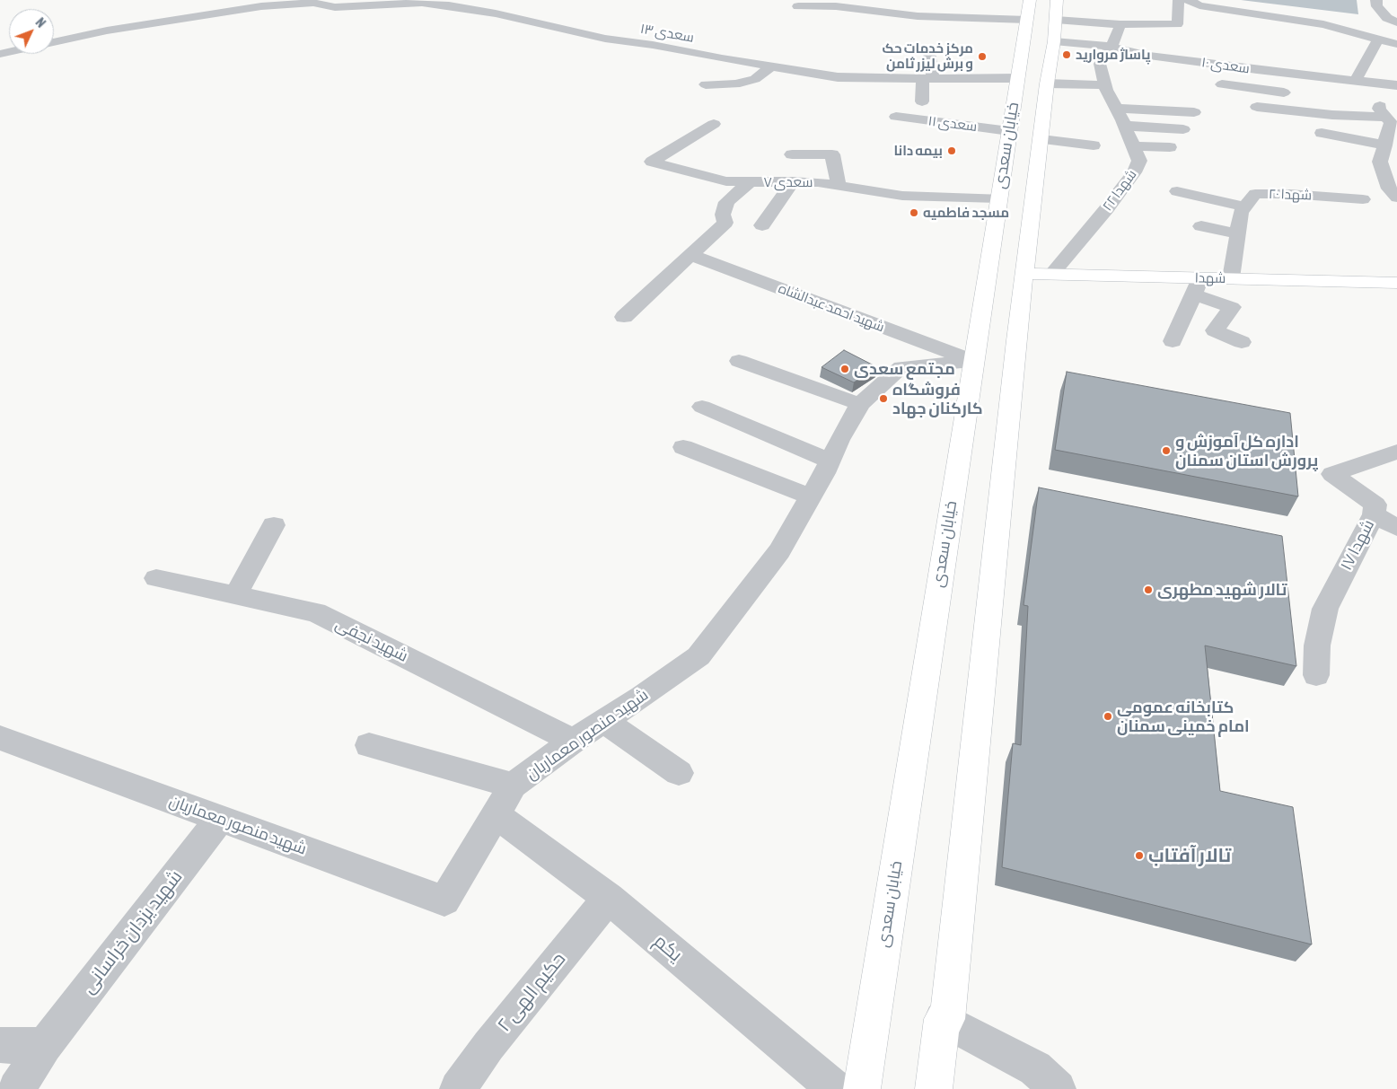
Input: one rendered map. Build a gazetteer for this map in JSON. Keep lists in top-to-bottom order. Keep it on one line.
{"streets":{"main road":["خیابان سعدی","شهدا"],"street":["سعدی ۱۳","سعدی ۱۰","سعدی ۱۱","سعدی ۷","شهدا ۲۲","شهدا ۲۰","شهید احمد عبدالشاه","شهدا ۱۷","شهید نجفی","شهید منصور معماریان","شهید یزدان خراسانی","یکم","حکیم الهی ۲"]},"crossings":[["سعدی ۱۳","سعدی ۱۰"],["سعدی ۱۳","خیابان سعدی"],["سعدی ۱۰","خیابان سعدی"],["سعدی ۱۰","شهدا ۲۲"],["سعدی ۱۱","خیابان سعدی"],["خیابان سعدی","سعدی ۷"],["خیابان سعدی","شهدا"],["خیابان سعدی","شهید احمد عبدالشاه"],["خیابان سعدی","شهید منصور معماریان"],["شهدا ۲۲","شهدا"],["شهید احمد عبدالشاه","شهید منصور معماریان"],["شهید نجفی","شهید منصور معماریان"],["شهید منصور معماریان","شهید یزدان خراسانی"],["شهید منصور معماریان","یکم"],["یکم","حکیم الهی ۲"]],"places":["پاساژ مروارید","مرکز خدمات حک و برش لیزر ثامن","بیمه دانا","مسجد فاطمیه","مجتمع سعدی","فروشگاه کارکنان جهاد","اداره کل آموزش و پرورش استان سمنان","تالار شهید مطهری","کتابخانه عمومی امام خمینی سمنان","تالار آفتاب"],"north":"top right"}
